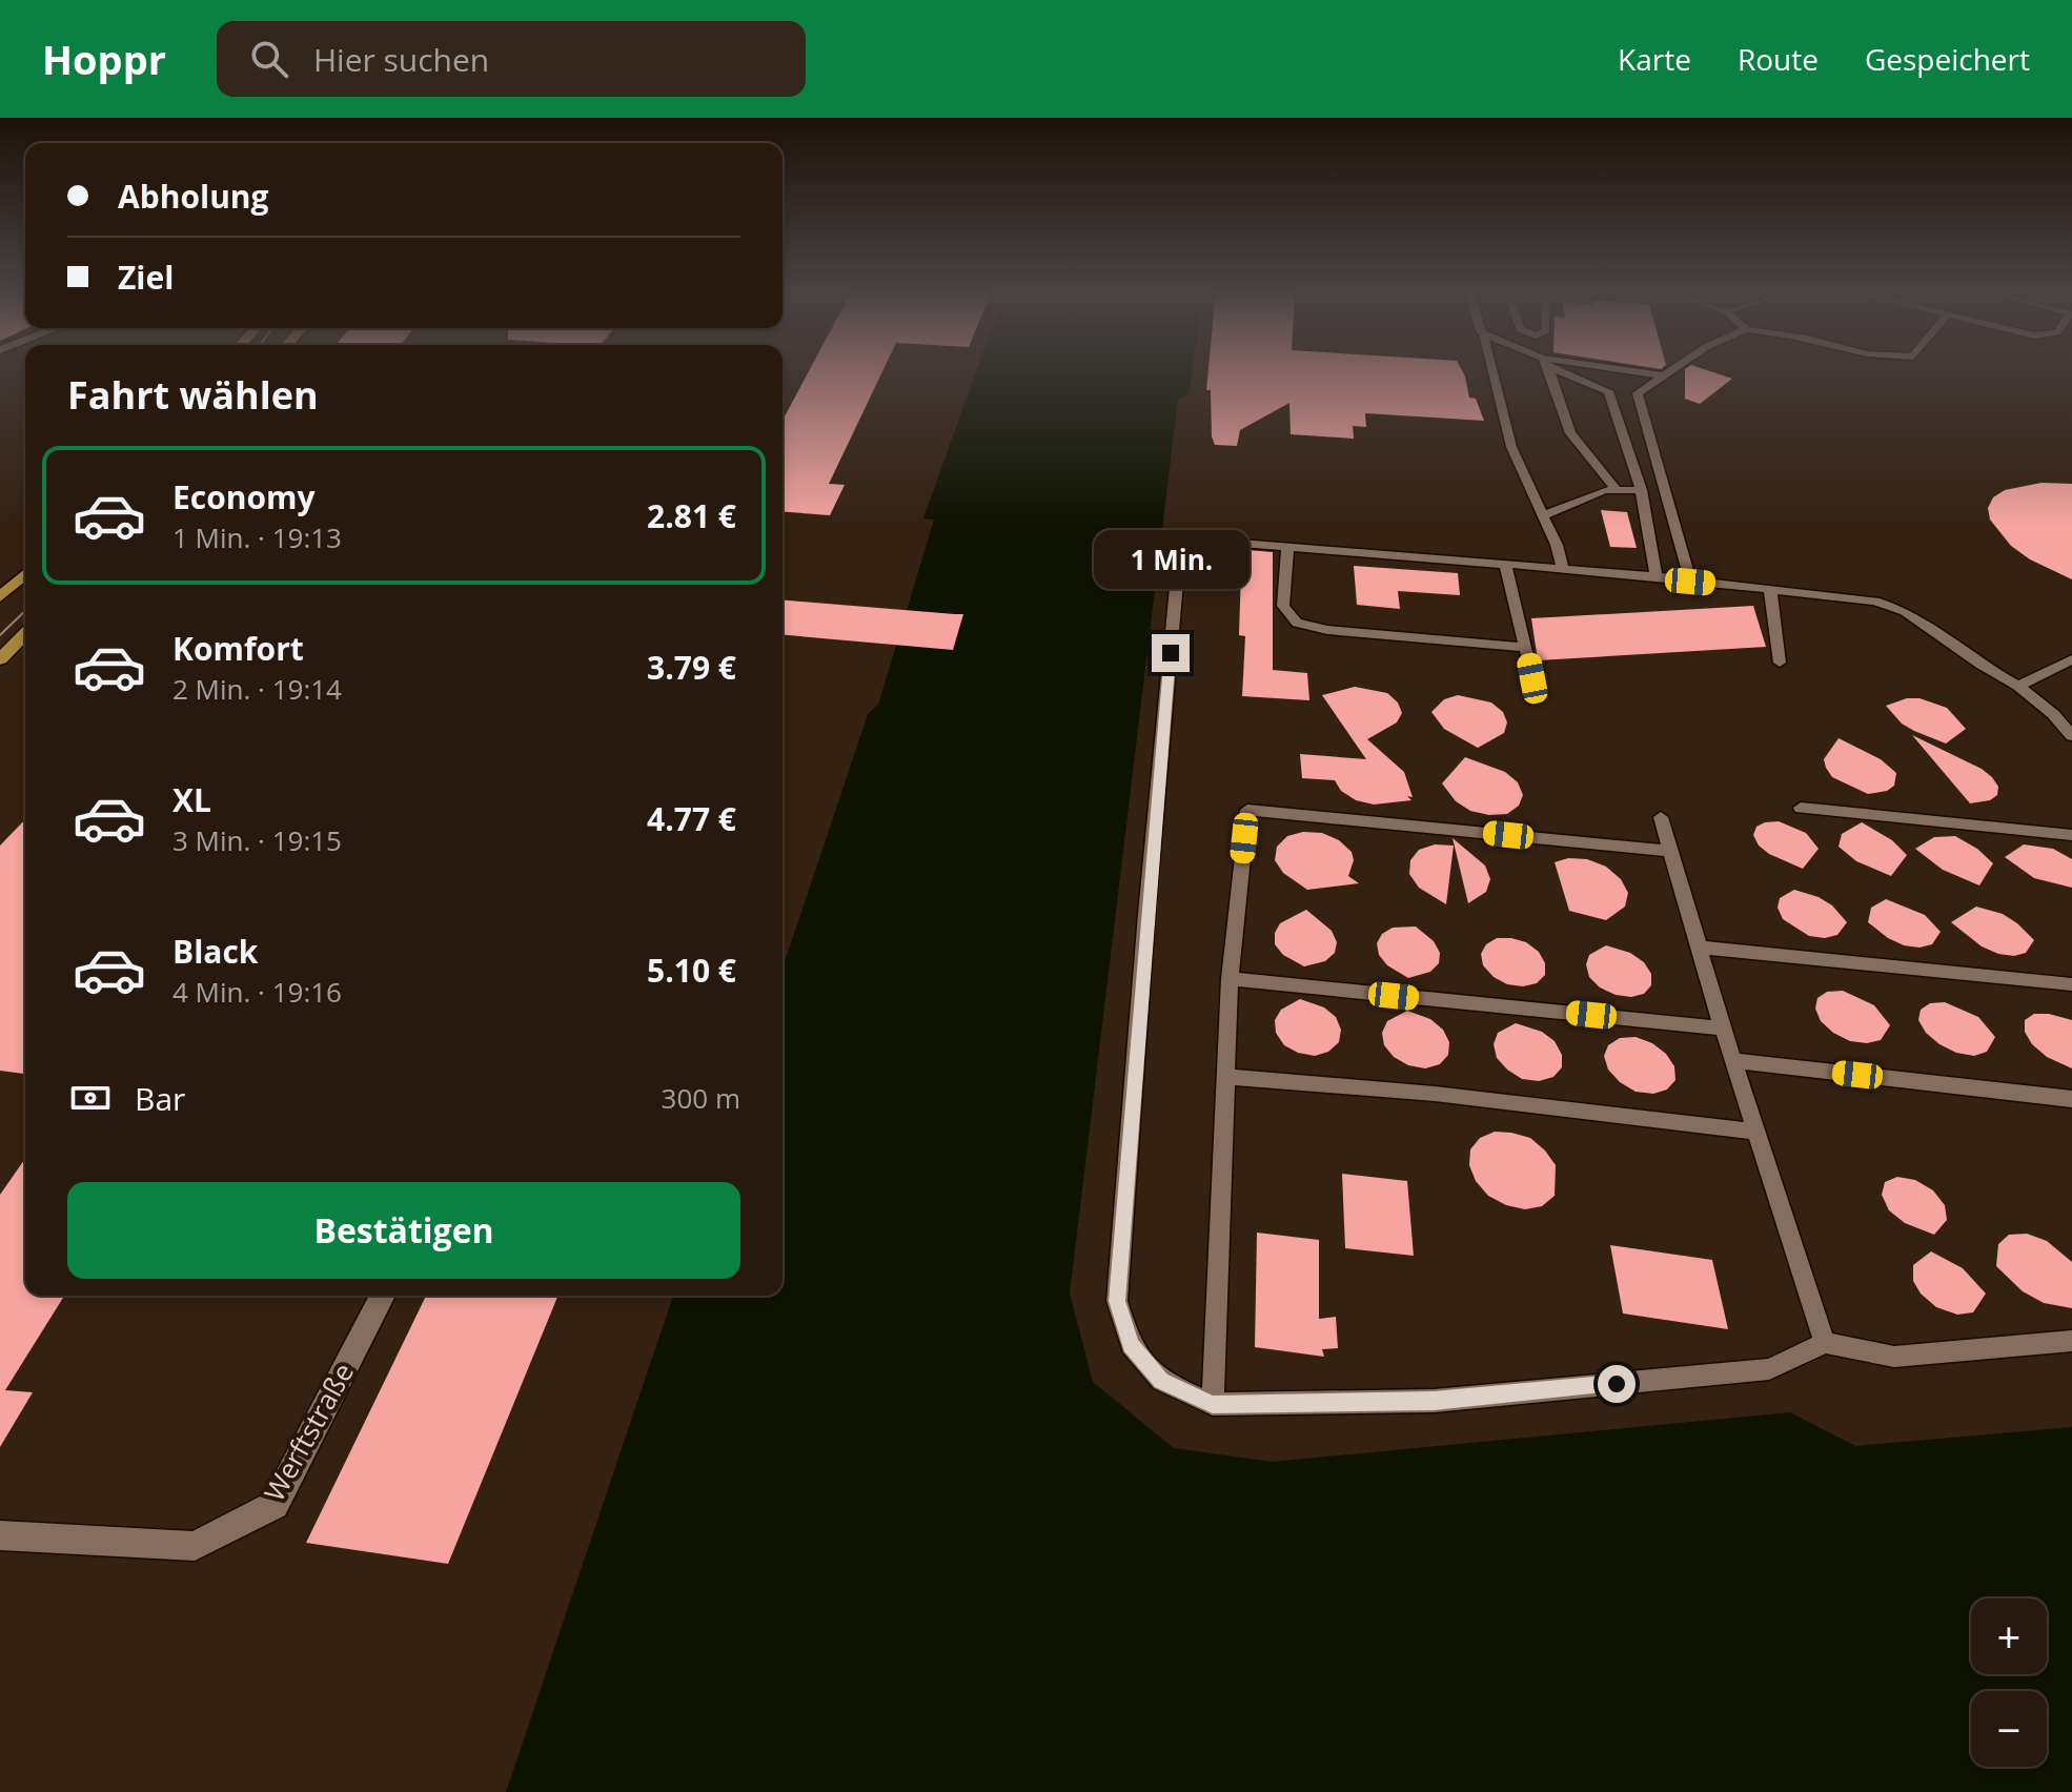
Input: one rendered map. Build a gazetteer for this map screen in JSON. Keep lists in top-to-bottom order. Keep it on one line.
{"streets":{"street":["Werftstraße"]},"page":{"header":"Hoppr","search":"Hier suchen","nav":["Karte","Route","Gespeichert"],"banner":["Abholung","Ziel"],"heading":"Fahrt wählen","list":[{"name":"Economy","note":"1 Min. · 19:13","value":"2.81 €"},{"name":"Komfort","note":"2 Min. · 19:14","value":"3.79 €"},{"name":"XL","note":"3 Min. · 19:15","value":"4.77 €"},{"name":"Black","note":"4 Min. · 19:16","value":"5.10 €"}],"bubble":"1 Min.","pay":["Bar","300 m"],"buttons":"Bestätigen","map_buttons":["+","−"]}}
